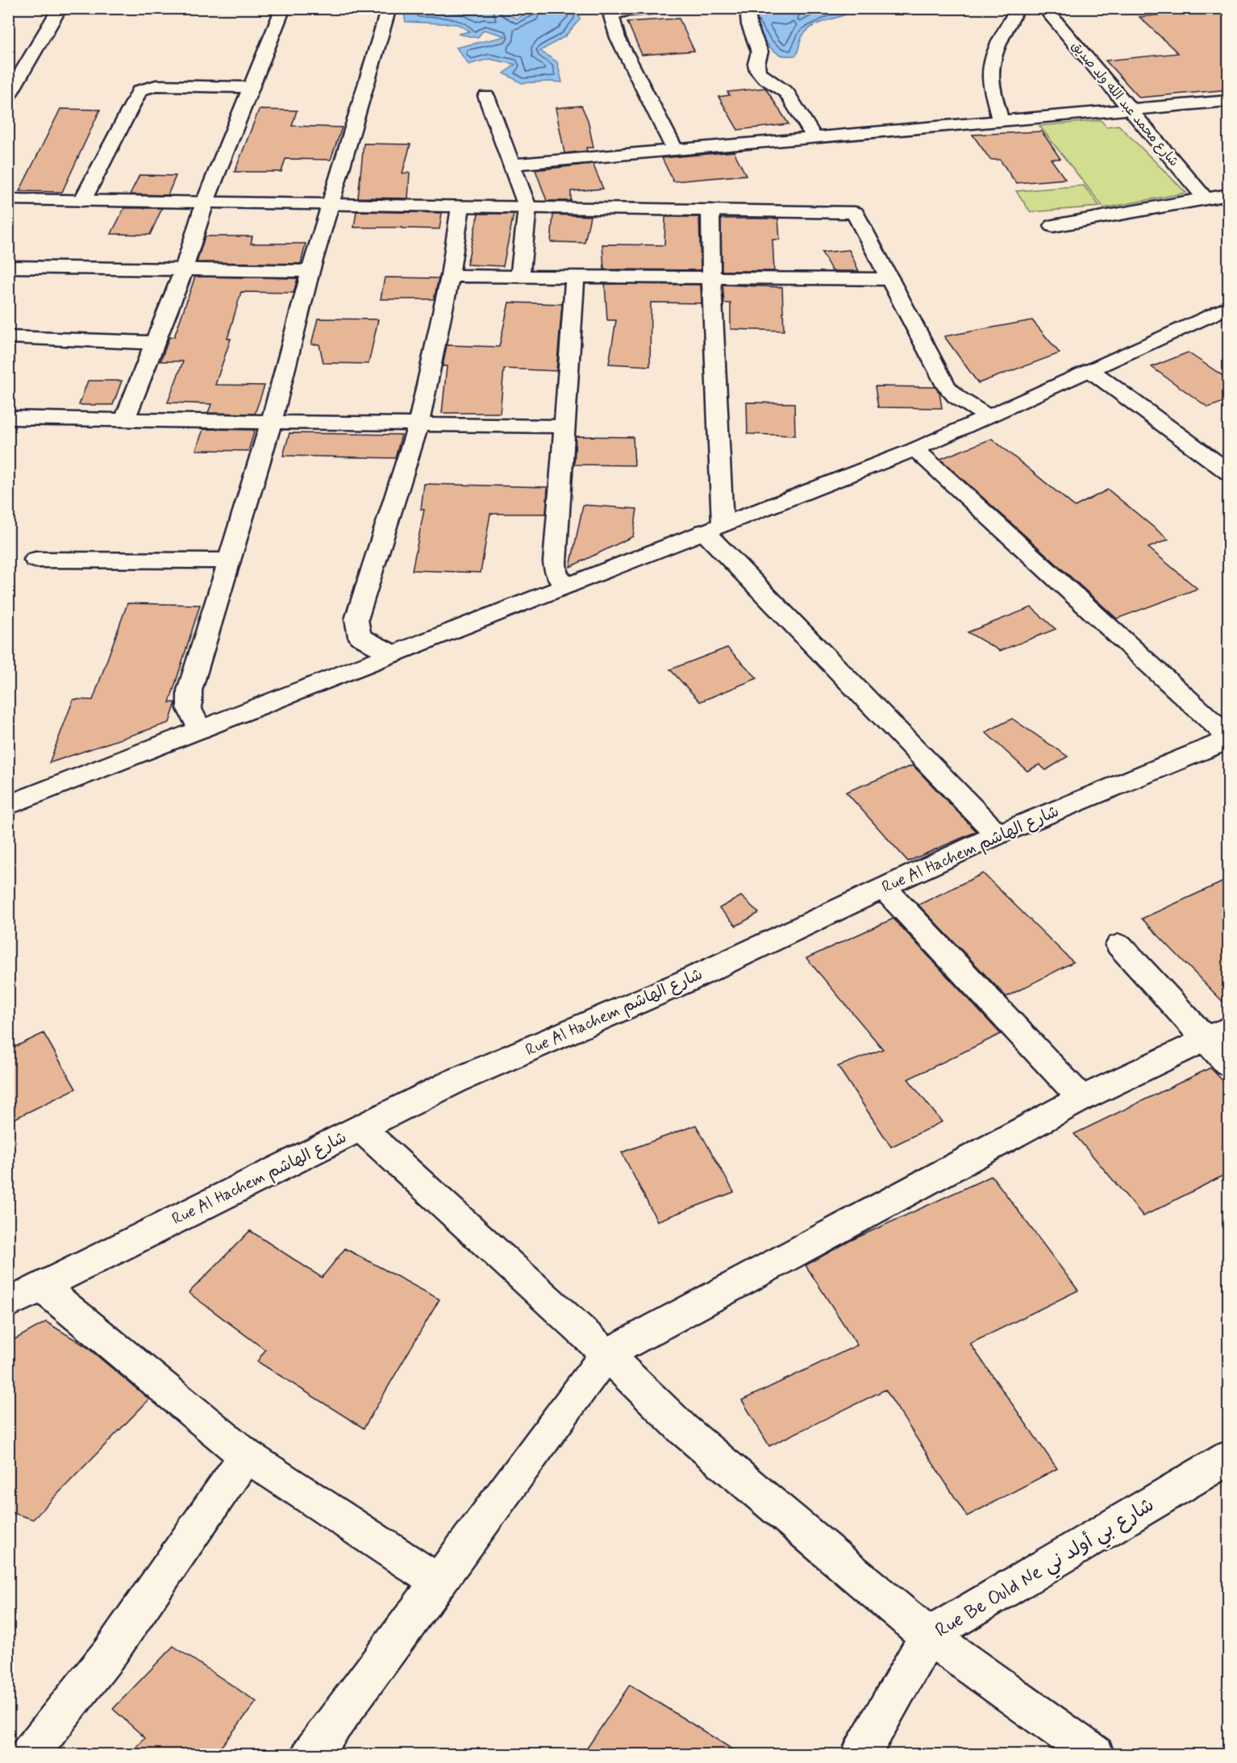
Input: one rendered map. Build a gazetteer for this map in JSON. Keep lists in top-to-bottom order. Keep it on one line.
{"streets":{"street":["شارع محمد عبد الله ولد صديق","Rue Al Hachem شارع الهاشم","Rue Be Ould Ne شارع بي أولد ني"]}}
